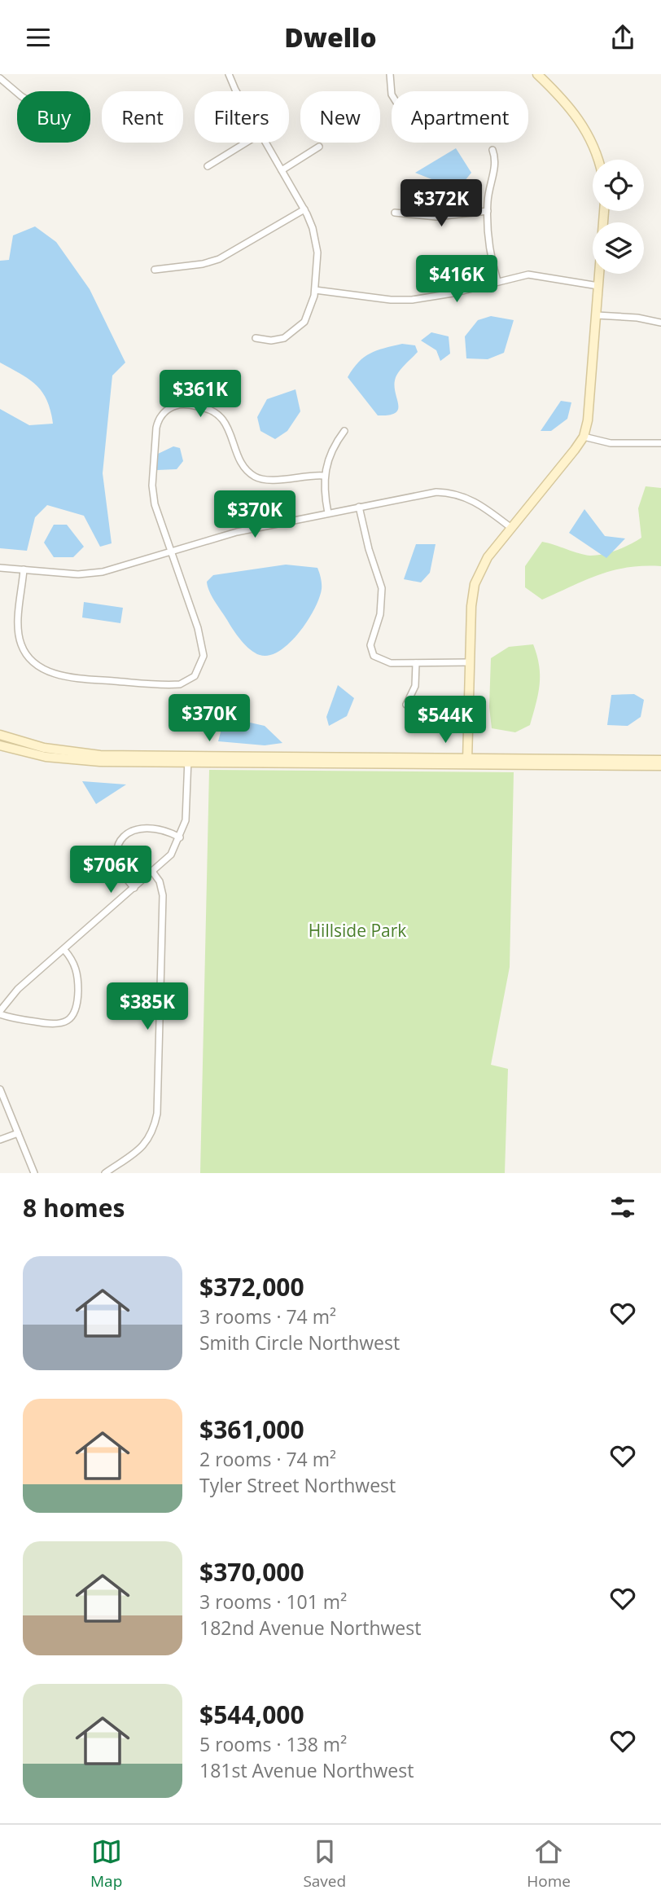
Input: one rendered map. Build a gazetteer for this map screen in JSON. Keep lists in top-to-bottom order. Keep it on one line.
{"parks":["Hillside Park"],"page":{"header":"Dwello","chip":["Buy","Rent","Filters","New","Apartment"],"price":["$372K","$416K","$361K","$370K","$370K","$544K","$706K","$385K"],"heading":"8 homes","list":[{"name":"$372,000","note":"3 rooms · 74 m² · Smith Circle Northwest"},{"name":"$361,000","note":"2 rooms · 74 m² · Tyler Street Northwest"},{"name":"$370,000","note":"3 rooms · 101 m² · 182nd Avenue Northwest"},{"name":"$544,000","note":"5 rooms · 138 m² · 181st Avenue Northwest"}],"tabs":["Map","Saved","Home"]}}
